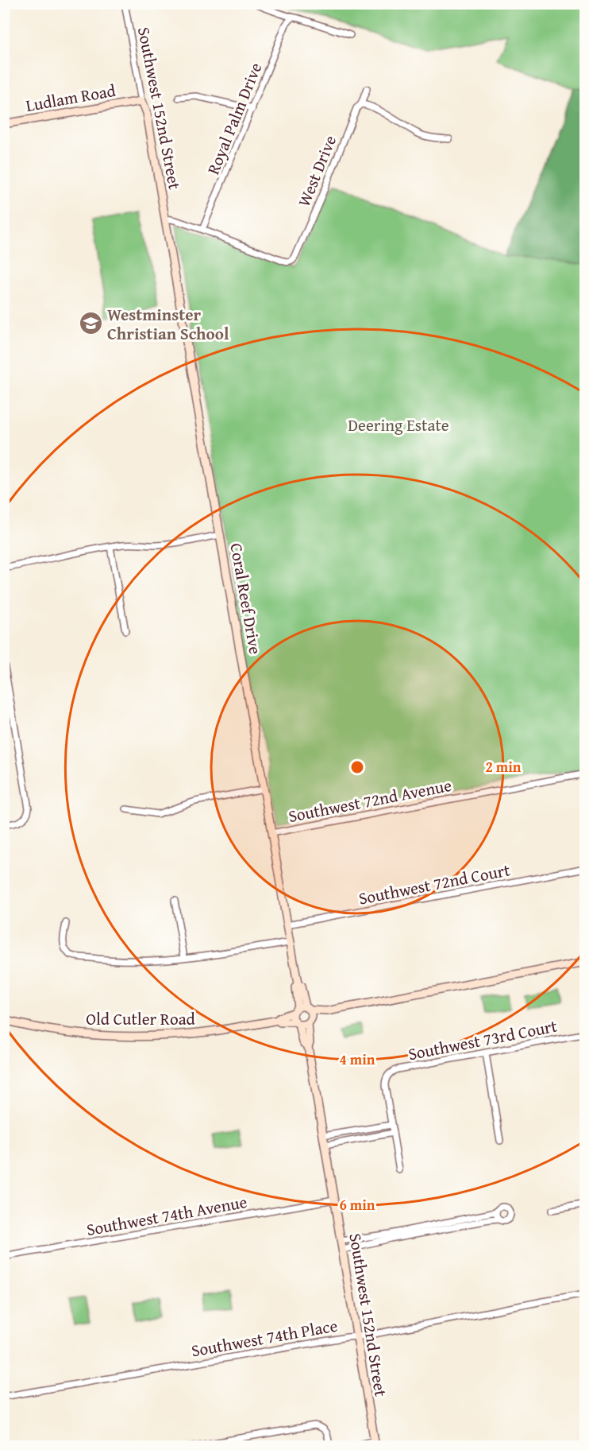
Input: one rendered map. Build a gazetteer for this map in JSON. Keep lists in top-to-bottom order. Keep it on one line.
{"streets":{"main road":["Ludlam Road","Southwest 152nd Street","Coral Reef Drive","Old Cutler Road"],"street":["Royal Palm Drive","West Drive","Southwest 72nd Avenue","Southwest 72nd Court","Southwest 73rd Court","Southwest 74th Avenue","Southwest 74th Place"]},"crossings":[["Ludlam Road","Southwest 152nd Street"],["Southwest 152nd Street","Coral Reef Drive"],["Southwest 152nd Street","Old Cutler Road"],["Southwest 152nd Street","Southwest 74th Avenue"],["Southwest 152nd Street","Southwest 74th Place"],["Royal Palm Drive","West Drive"],["Coral Reef Drive","Southwest 72nd Avenue"],["Coral Reef Drive","Southwest 72nd Court"],["Coral Reef Drive","Old Cutler Road"]],"parks":["Deering Estate"],"places":{"school or university":["Westminster Christian School"]},"rings":["2 min","4 min","6 min"]}
